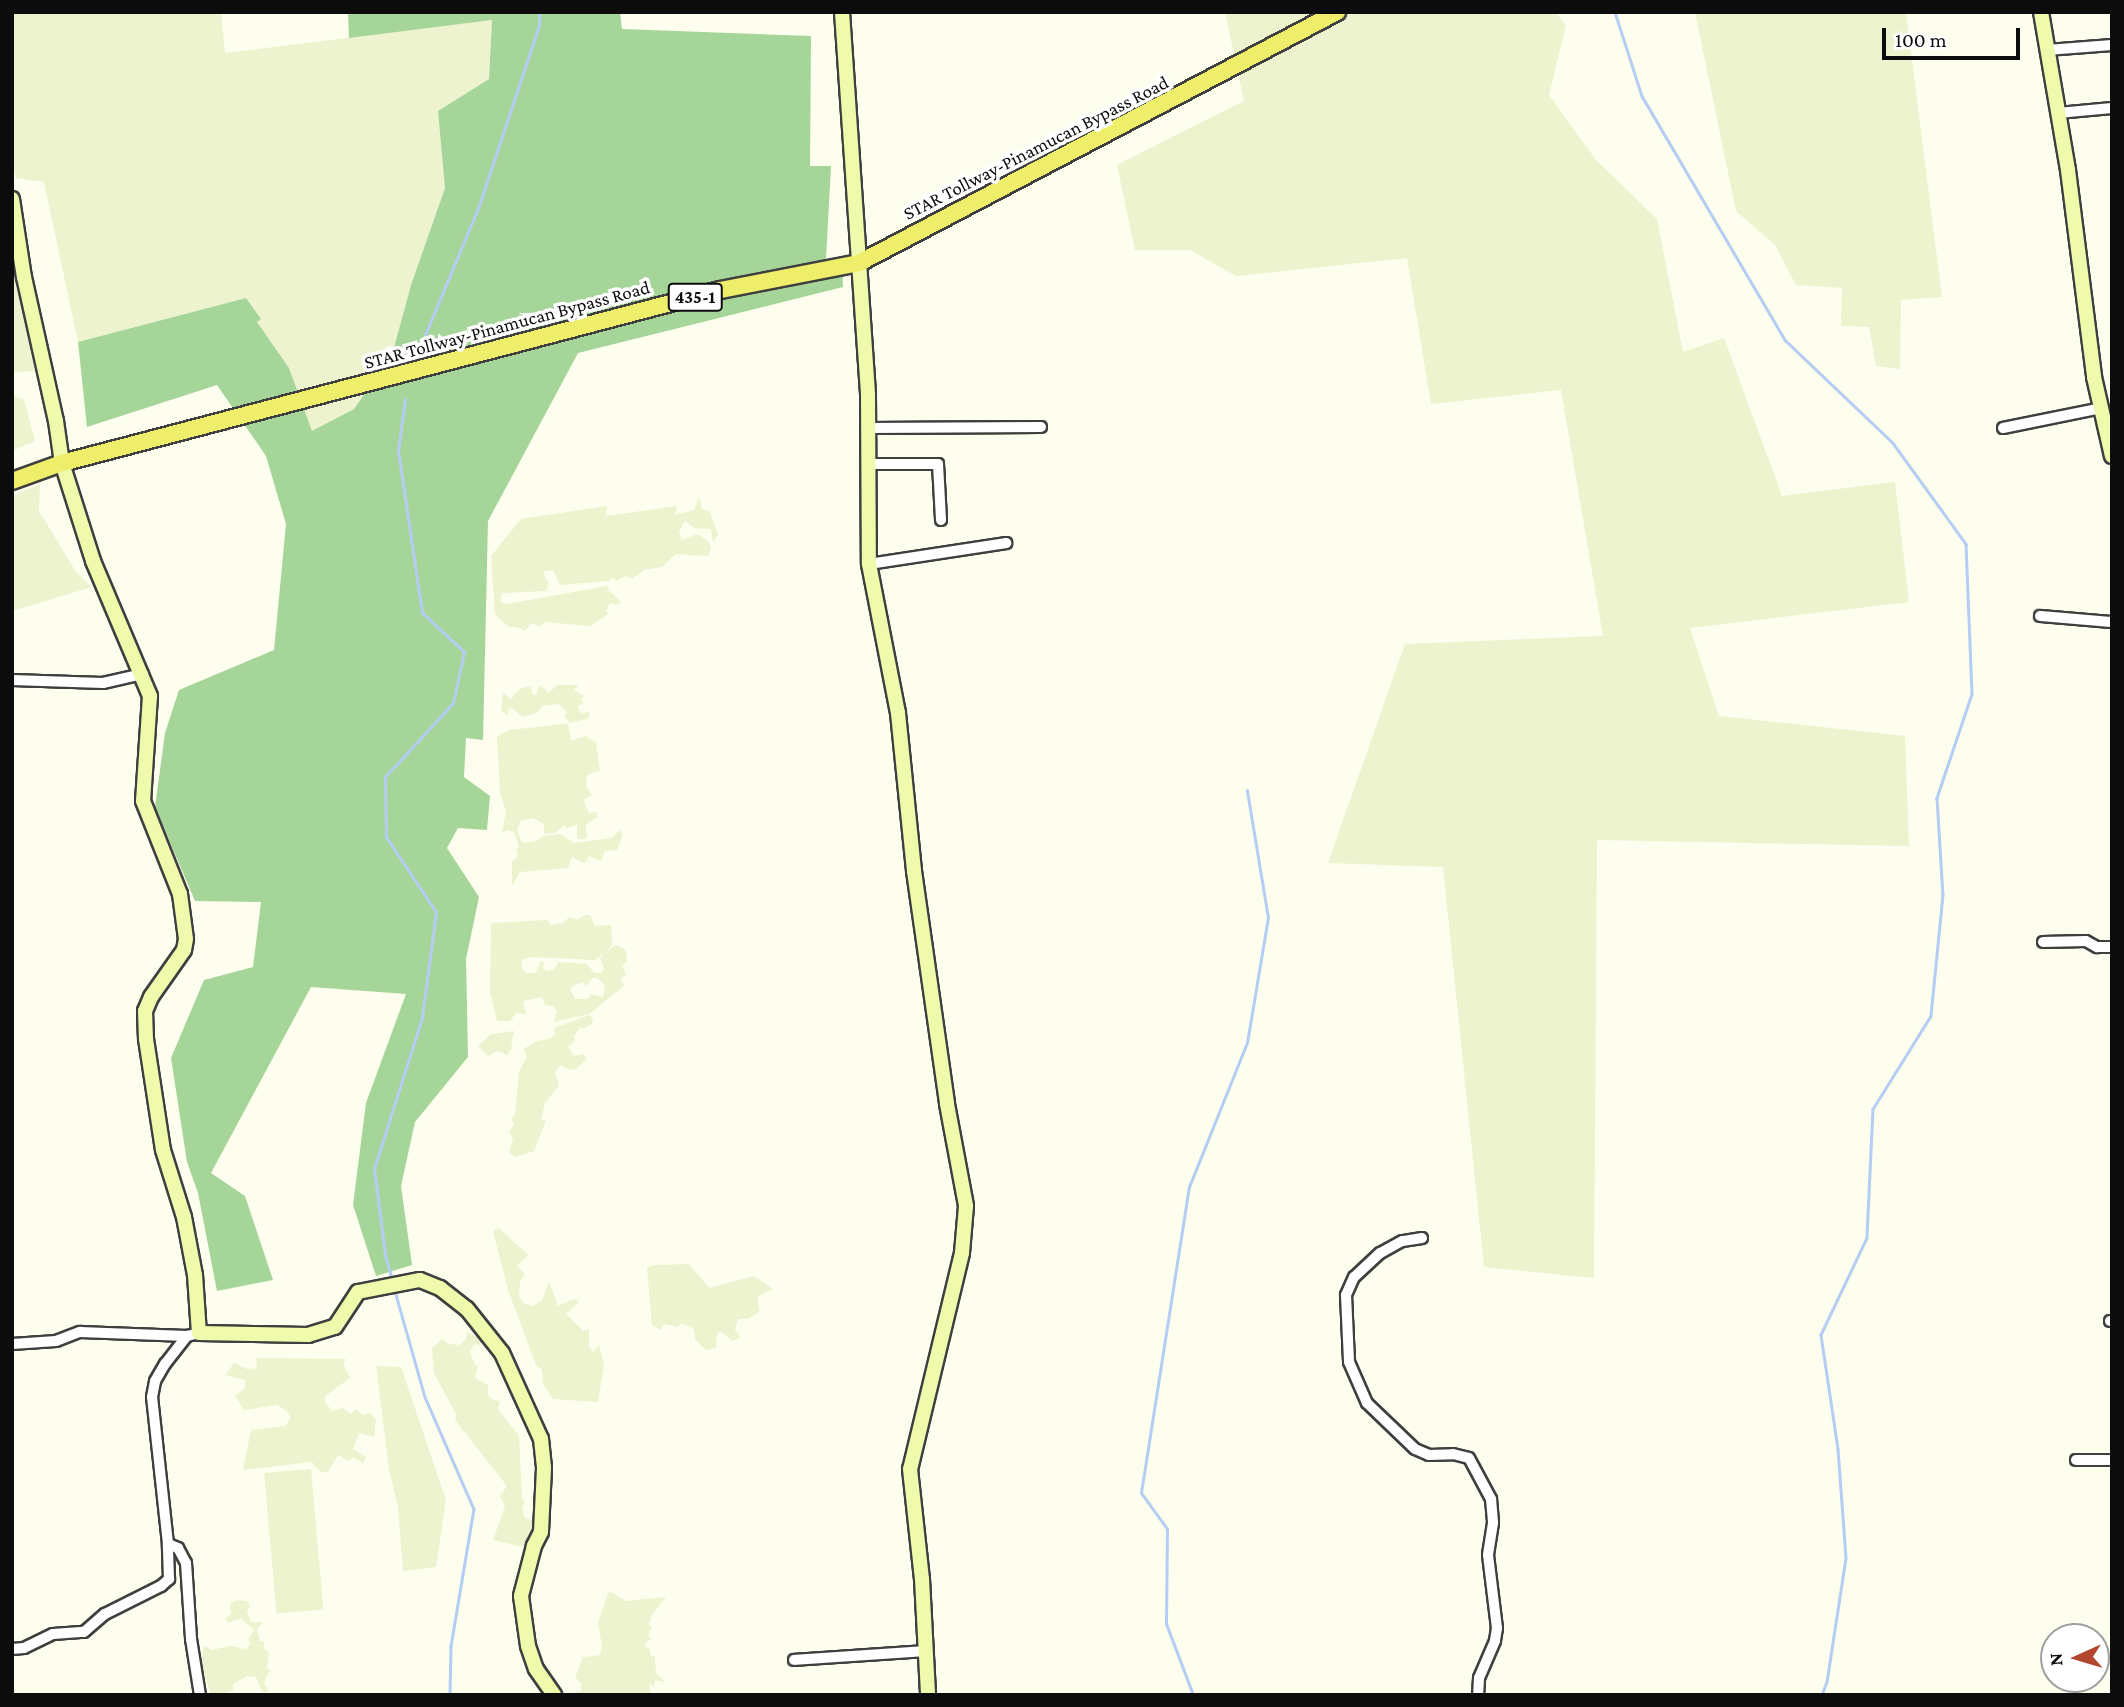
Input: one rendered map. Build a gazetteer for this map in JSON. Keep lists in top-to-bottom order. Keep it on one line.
{"streets":{"main road":["STAR Tollway-Pinamucan Bypass Road","435-1"]},"scale_bar":"100 m","north":"left"}
